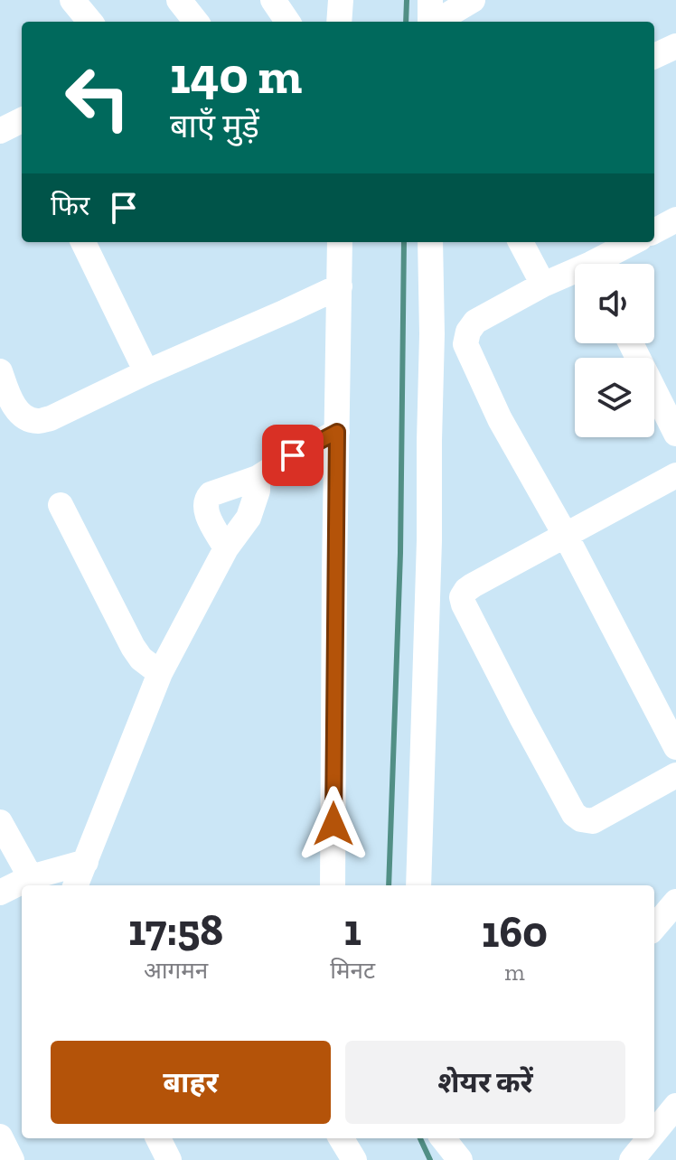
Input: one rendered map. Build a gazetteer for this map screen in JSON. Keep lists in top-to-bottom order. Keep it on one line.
{"page":{"turn":["140 m","बाएँ मुड़ें"],"then":"फिर","eta":["17:58","आगमन","1","मिनट","160","m"],"buttons":["बाहर","शेयर करें"]}}
